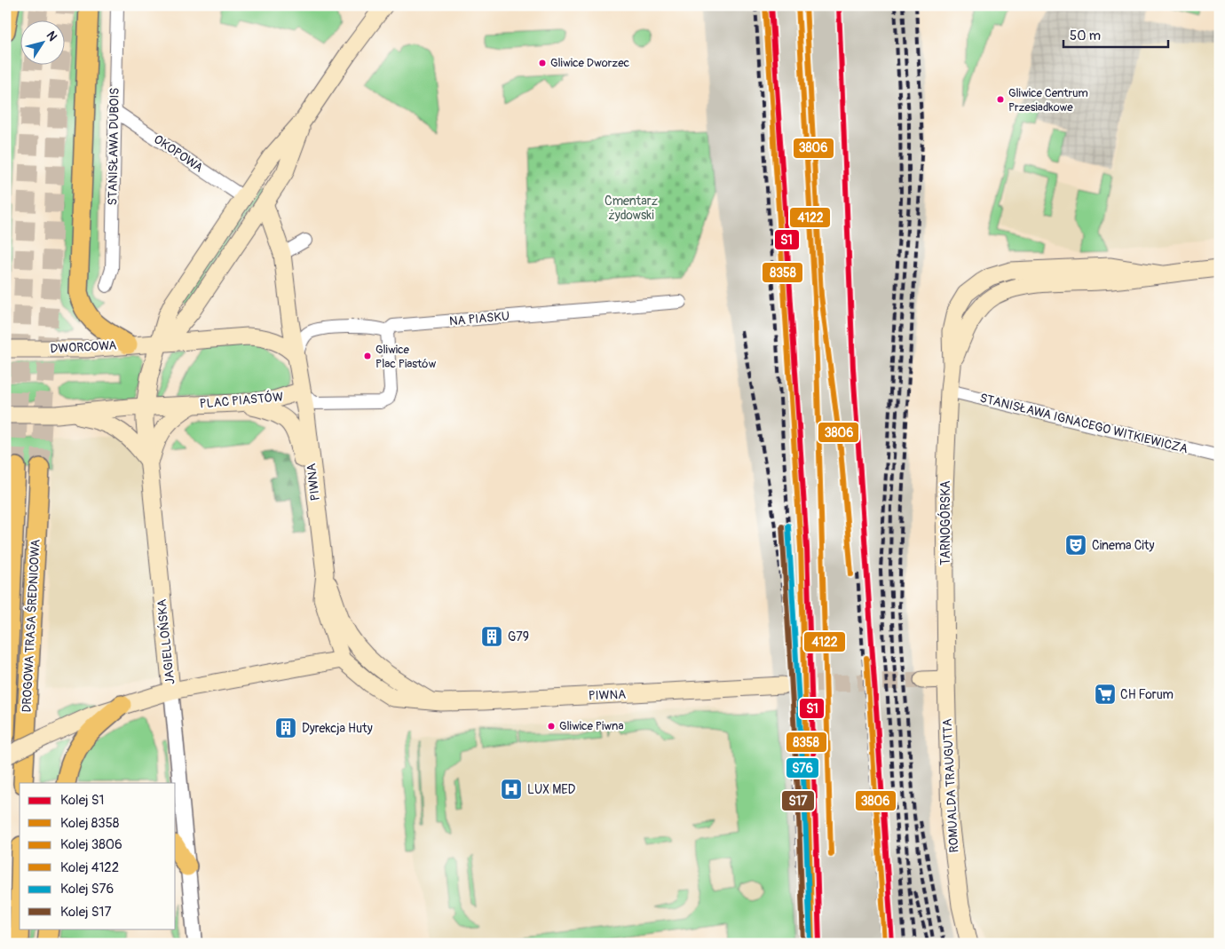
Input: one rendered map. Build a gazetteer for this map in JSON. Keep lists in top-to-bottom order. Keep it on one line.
{"streets":{"main road":["DWORCOWA","PLAC PIASTÓW","PIWNA","TARNOGÓRSKA","DROGOWA TRASA ŚREDNICOWA","JAGIELLOŃSKA","ROMUALDA TRAUGUTTA"],"street":["STANISŁAWA DUBOIS","OKOPOWA","NA PIASKU","STANISŁAWA IGNACEGO WITKIEWICZA"]},"crossings":[["STANISŁAWA DUBOIS","OKOPOWA"],["OKOPOWA","JAGIELLOŃSKA"],["NA PIASKU","PLAC PIASTÓW"],["NA PIASKU","PIWNA"],["DWORCOWA","JAGIELLOŃSKA"],["PLAC PIASTÓW","PIWNA"],["PLAC PIASTÓW","JAGIELLOŃSKA"],["STANISŁAWA IGNACEGO WITKIEWICZA","TARNOGÓRSKA"],["TARNOGÓRSKA","ROMUALDA TRAUGUTTA"]],"parks":["Cmentarz żydowski"],"places":{"other":["Gliwice Dworzec","Gliwice Centrum Przesiadkowe","Gliwice Plac Piastów","Gliwice Piwna"],"theatre":["Cinema City"],"building":["G79","Dyrekcja Huty"],"supermarket":["CH Forum"],"hospital":["LUX MED"]},"lines":["rail line S1","rail line 8358","rail line 3806","rail line 4122","rail line S76","rail line S17"],"legend":["Kolej S1","Kolej 8358","Kolej 3806","Kolej 4122","Kolej S76","Kolej S17"],"scale_bar":"50 m","north":"top right"}
